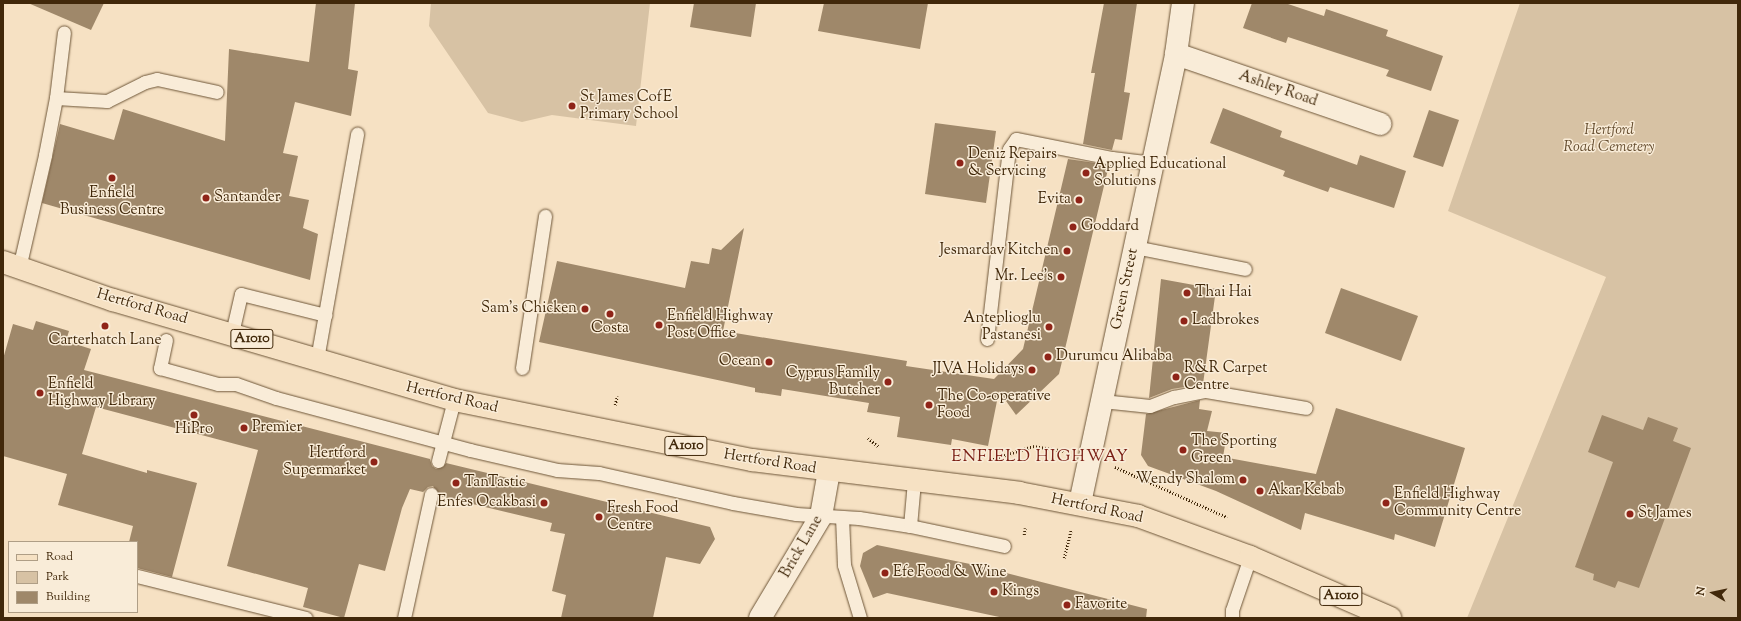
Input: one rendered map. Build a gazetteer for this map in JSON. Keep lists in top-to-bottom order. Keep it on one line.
{"streets":{"main road":["Hertford Road","A1010"],"street":["Ashley Road","Green Street","Brick Lane"]},"crossings":[["Ashley Road","Green Street"],["Green Street","Hertford Road"],["Hertford Road","Brick Lane"]],"districts":["ENFIELD HIGHWAY"],"parks":["Hertford Road Cemetery"],"places":["St James CofE Primary School","Deniz Repairs & Servicing","Applied Educational Solutions","Enfield Business Centre","Santander","Evita","Goddard","Jesmardav Kitchen","Mr. Lee's","Thai Hai","Sam's Chicken","Costa","Ladbrokes","Enfield Highway Post Office","Carterhatch Lane","Anteplioglu Pastanesi","Durumcu Alibaba","Ocean","JIVA Holidays","R&R Carpet Centre","Cyprus Family Butcher","Enfield Highway Library","The Co-operative Food","HiPro","Premier","The Sporting Green","Hertford Supermarket","Wendy Shalom","TanTastic","Akar Kebab","Enfes Ocakbasi","Enfield Highway Community Centre","St James","Fresh Food Centre","Efe Food & Wine","Kings","Favorite"],"legend":["Road","Park","Building"],"north":"left"}
